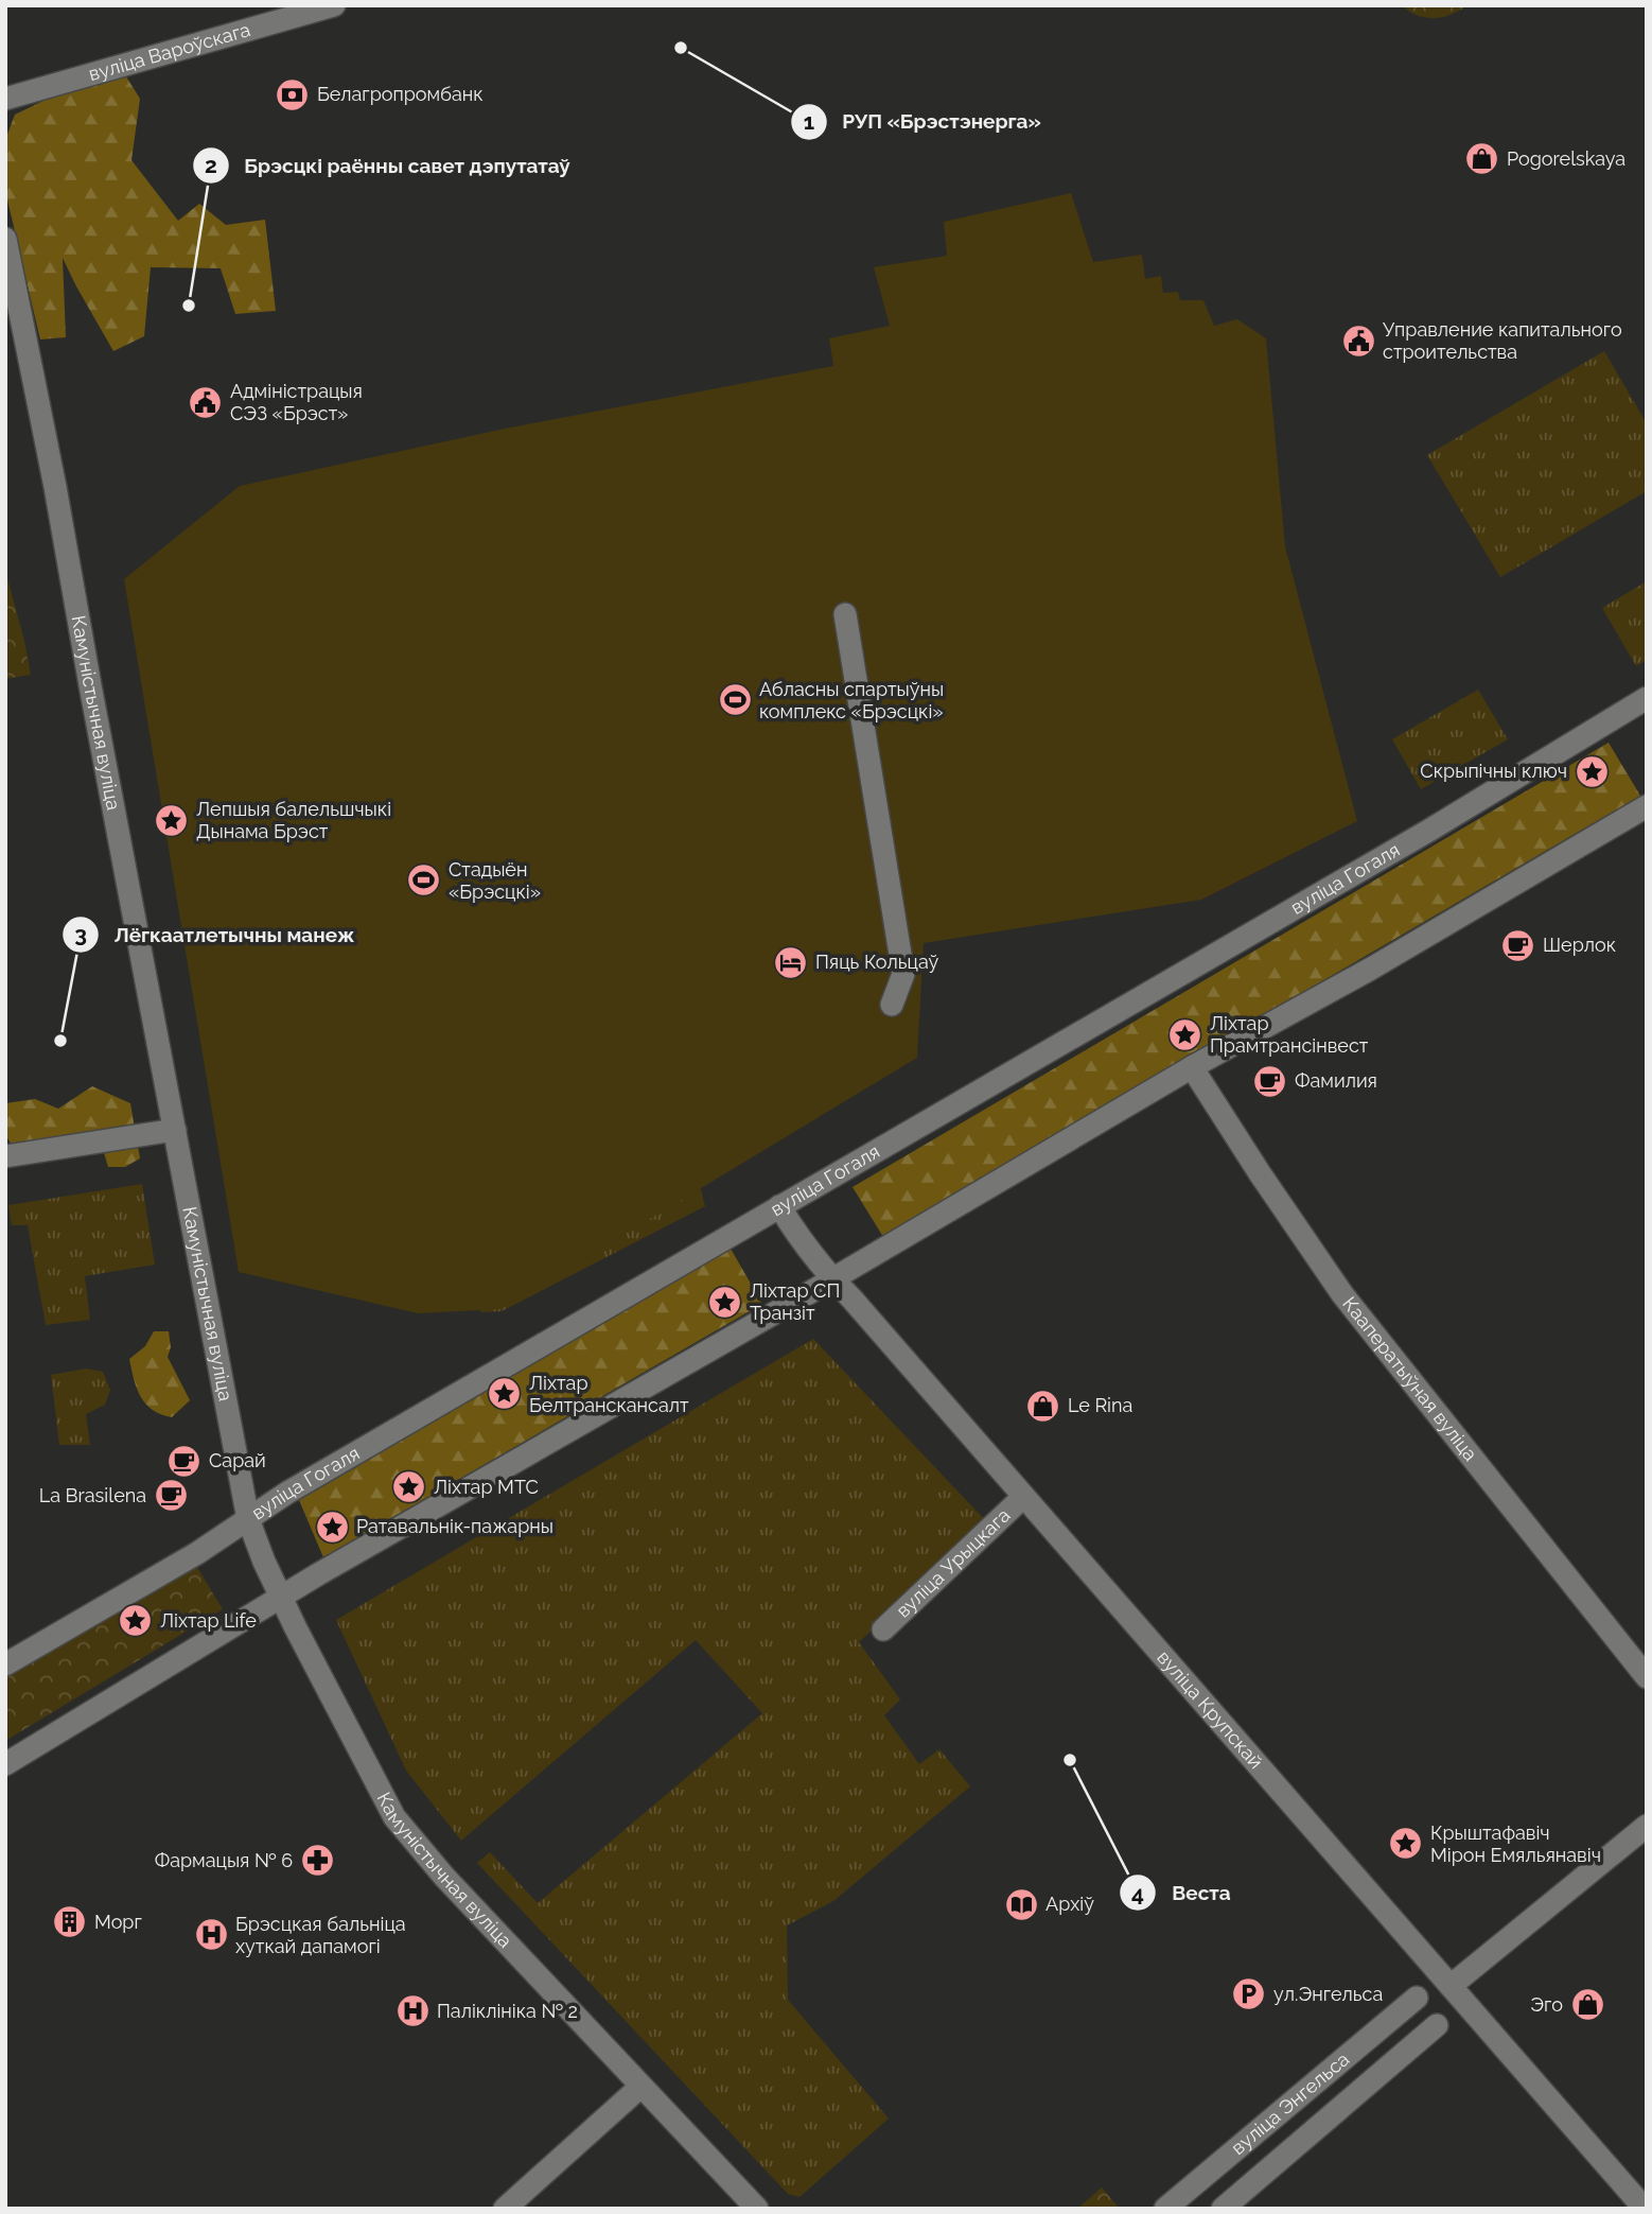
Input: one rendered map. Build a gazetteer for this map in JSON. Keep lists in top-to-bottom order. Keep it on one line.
{"streets":{"street":["вуліца Вароўскага","Камуністычная вуліца","вуліца Гогаля","Кааператыўная вуліца","вуліца Урыцкага","вуліца Крупскай","вуліца Энгельса"]},"crossings":[["Камуністычная вуліца","вуліца Гогаля"],["вуліца Гогаля","вуліца Крупскай"],["вуліца Урыцкага","вуліца Крупскай"]],"places":{"other":["РУП «Брэстэнерга»","Брэсцкі раённы савет дэпутатаў","Лёгкаатлетычны манеж","Веста"],"bank":["Белагропромбанк"],"shop":["Pogorelskaya","Le Rina","Эго"],"public building":["Управление капитального строительства","Адміністрацыя СЭЗ «Брэст»"],"sports":["Абласны спартыўны комплекс «Брэсцкі»","Стадыён «Брэсцкі»"],"place":["Скрыпічны ключ","Лепшыя балельшчыкі Дынама Брэст","Ліхтар Прамтрансінвест","Ліхтар СП Транзіт","Ліхтар Белтранскансалт","Ліхтар МТС","Ратавальнік-пажарны","Ліхтар Life","Крыштафавіч Мірон Емяльянавіч"],"cafe":["Шерлок","Фамилия","Сарай","La Brasilena"],"hotel":["Пяць Кольцаў"],"pharmacy":["Фармацыя № 6"],"library":["Архіў"],"building":["Морг"],"hospital":["Брэсцкая бальніца хуткай дапамогі","Паліклініка № 2"],"parking":["ул.Энгельса"]}}
